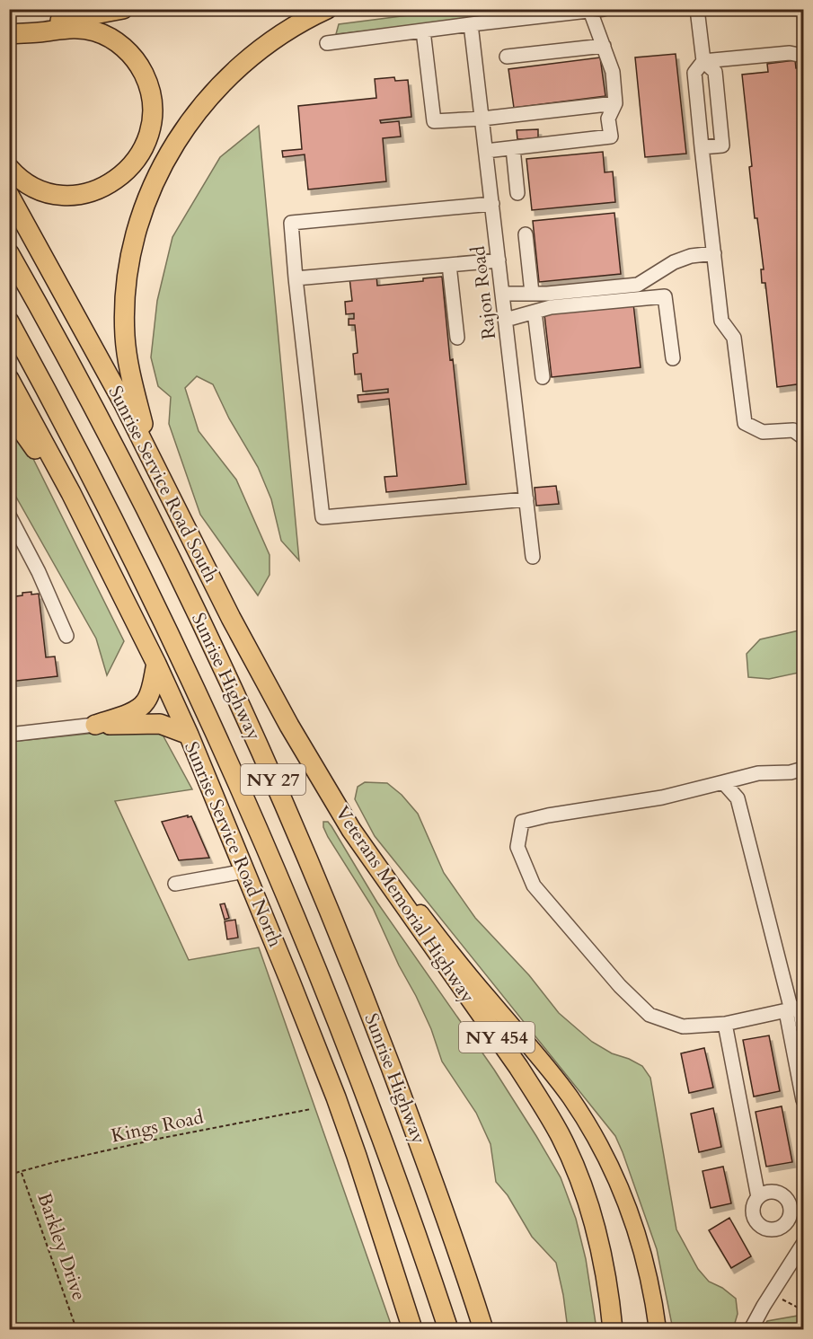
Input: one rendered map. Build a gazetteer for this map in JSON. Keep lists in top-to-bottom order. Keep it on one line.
{"streets":{"highway":["Sunrise Service Road South","Sunrise Highway","NY 27","Sunrise Service Road North","Veterans Memorial Highway","NY 454"],"street":["Rajon Road"],"path":["Kings Road","Barkley Drive"]},"crossings":[["Sunrise Service Road South","Veterans Memorial Highway"],["Kings Road","Barkley Drive"]]}
